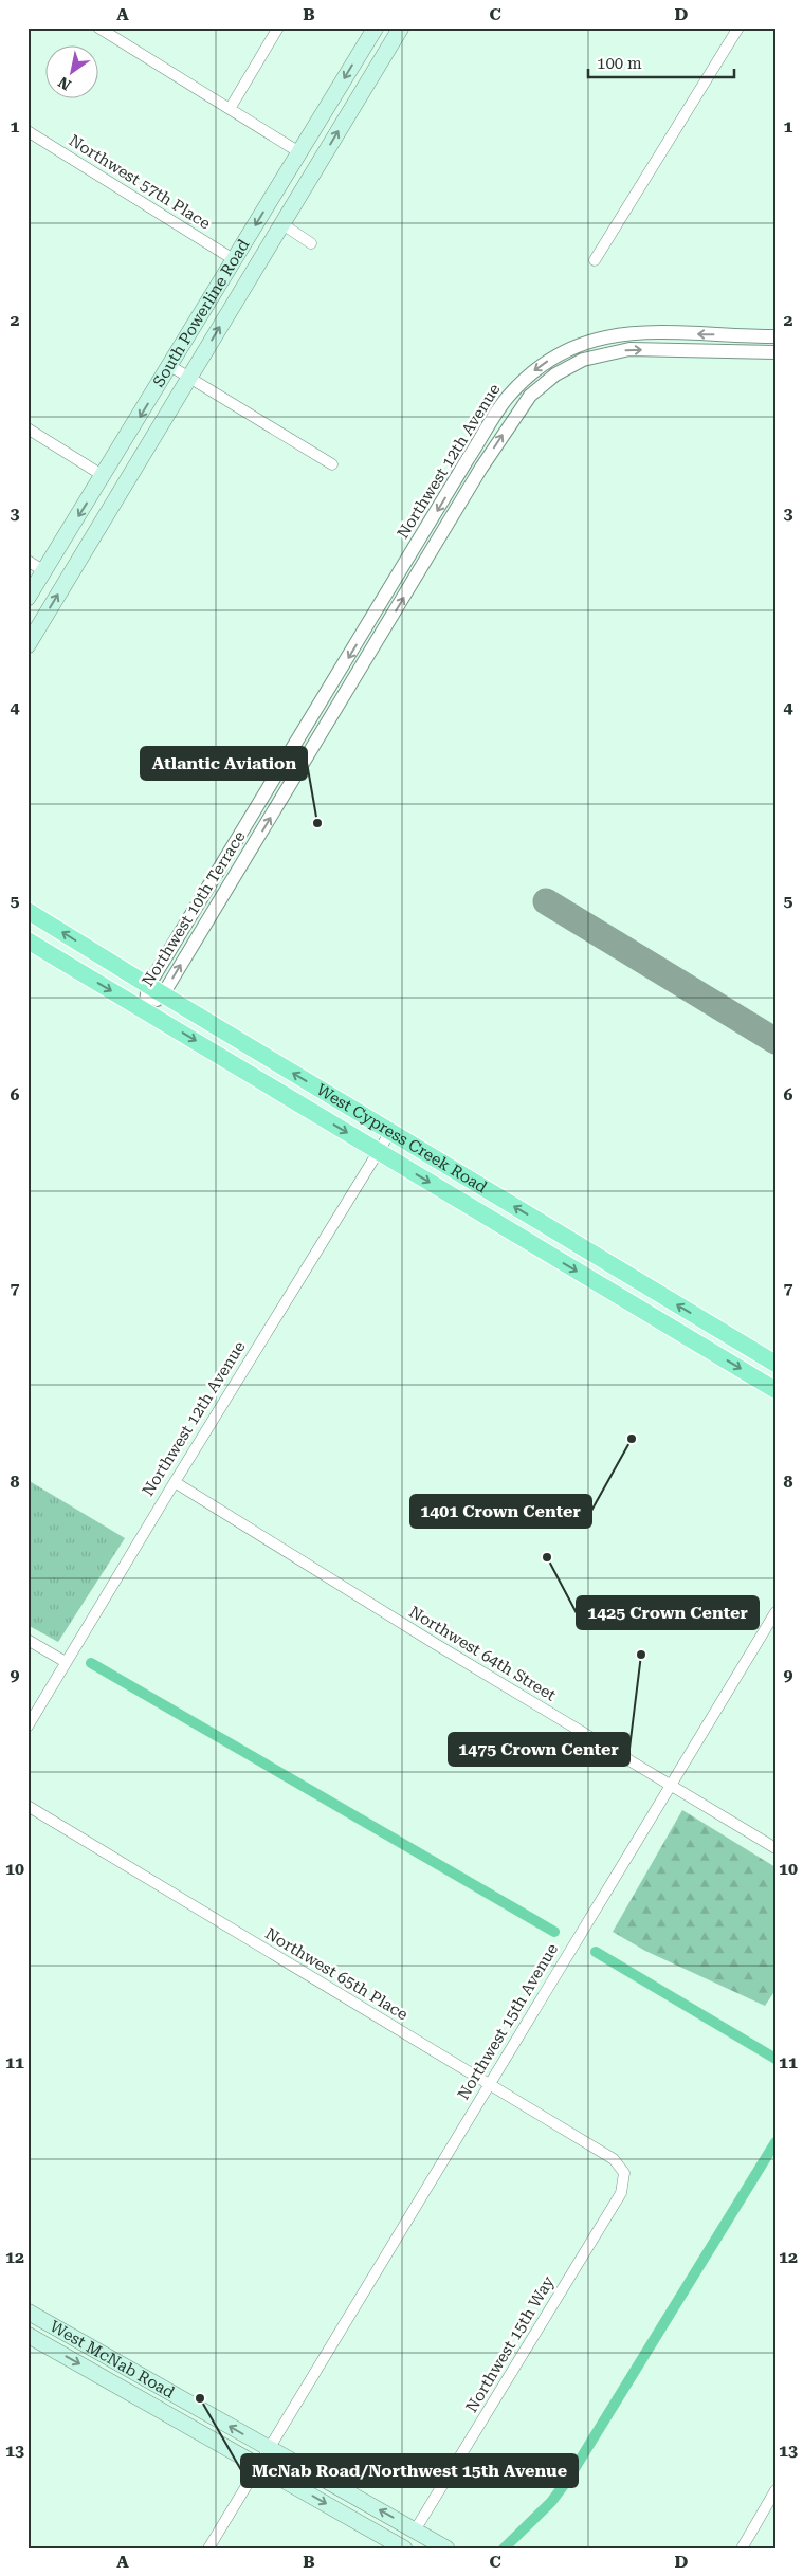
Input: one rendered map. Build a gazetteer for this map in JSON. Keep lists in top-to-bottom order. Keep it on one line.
{"streets":{"main road":["South Powerline Road","West Cypress Creek Road","West McNab Road"],"street":["Northwest 57th Place","Northwest 12th Avenue","Northwest 10th Terrace","Northwest 64th Street","Northwest 65th Place","Northwest 15th Avenue","Northwest 15th Way"]},"crossings":[["Northwest 57th Place","South Powerline Road"],["Northwest 12th Avenue","Northwest 10th Terrace"],["Northwest 12th Avenue","West Cypress Creek Road"],["Northwest 12th Avenue","Northwest 64th Street"],["Northwest 10th Terrace","West Cypress Creek Road"],["Northwest 64th Street","Northwest 15th Avenue"],["Northwest 65th Place","Northwest 15th Avenue"],["Northwest 65th Place","Northwest 15th Way"],["Northwest 15th Avenue","West McNab Road"],["Northwest 15th Way","West McNab Road"]],"places":["Atlantic Aviation","1401 Crown Center","1425 Crown Center","1475 Crown Center","McNab Road/Northwest 15th Avenue"],"scale_bar":"100 m","north":"bottom left","grid":{"columns":["A","B","C","D"],"rows":["1","2","3","4","5","6","7","8","9","10","11","12","13"]}}
